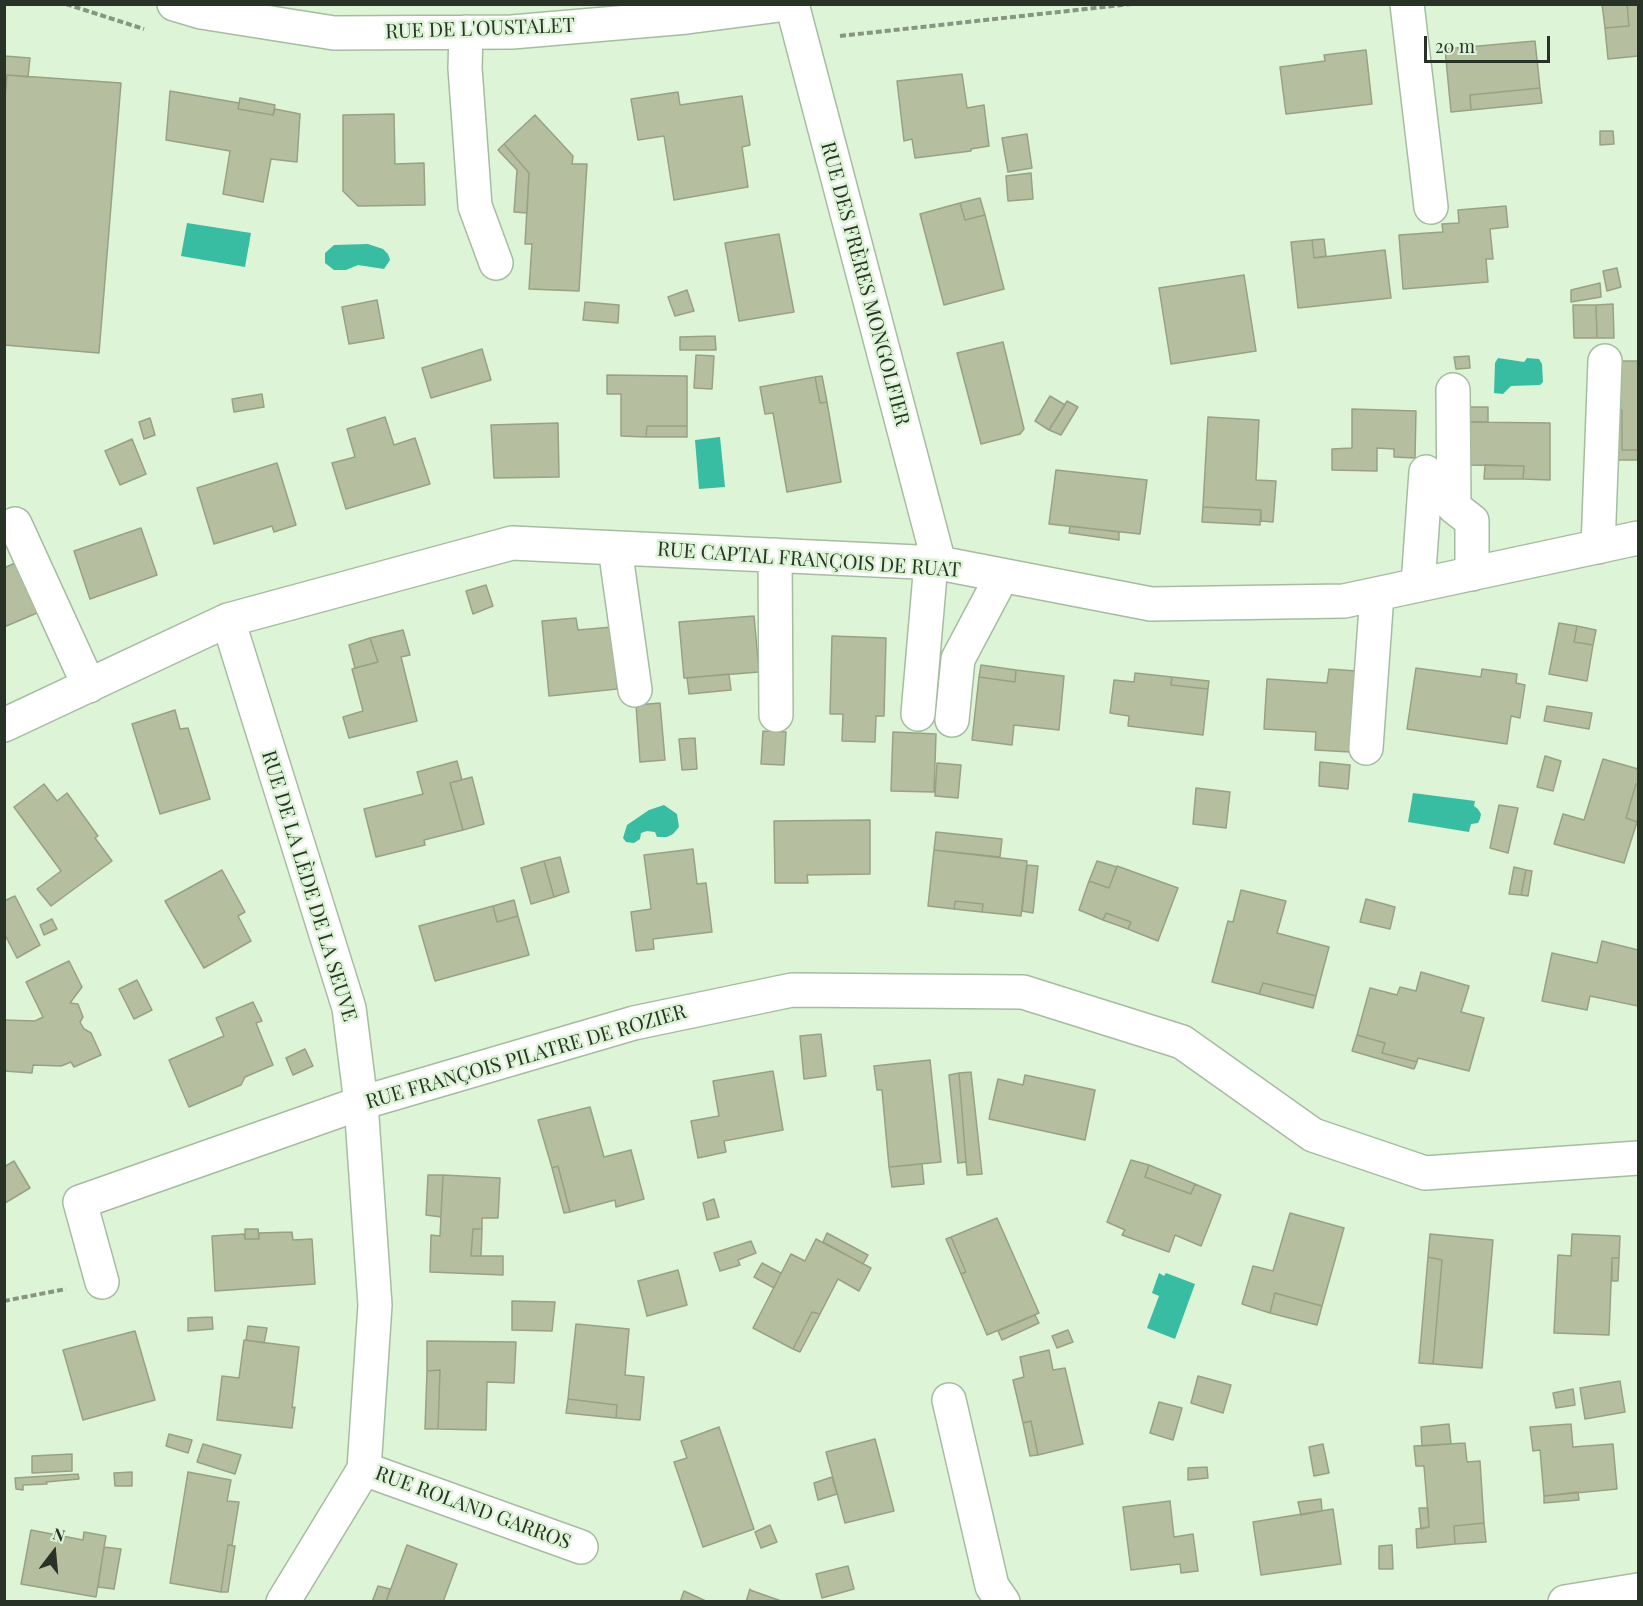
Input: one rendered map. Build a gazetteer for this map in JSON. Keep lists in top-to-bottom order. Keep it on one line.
{"streets":{"street":["RUE DE L'OUSTALET","RUE DES FRÈRES MONGOLFIER","RUE CAPTAL FRANÇOIS DE RUAT","RUE DE LA LÈDE DE LA SEUVE","RUE FRANÇOIS PILATRE DE ROZIER","RUE ROLAND GARROS"]},"crossings":[["RUE DES FRÈRES MONGOLFIER","RUE CAPTAL FRANÇOIS DE RUAT"],["RUE CAPTAL FRANÇOIS DE RUAT","RUE DE LA LÈDE DE LA SEUVE"],["RUE DE LA LÈDE DE LA SEUVE","RUE FRANÇOIS PILATRE DE ROZIER"],["RUE DE LA LÈDE DE LA SEUVE","RUE ROLAND GARROS"]],"scale_bar":"20 m","north":"top"}
